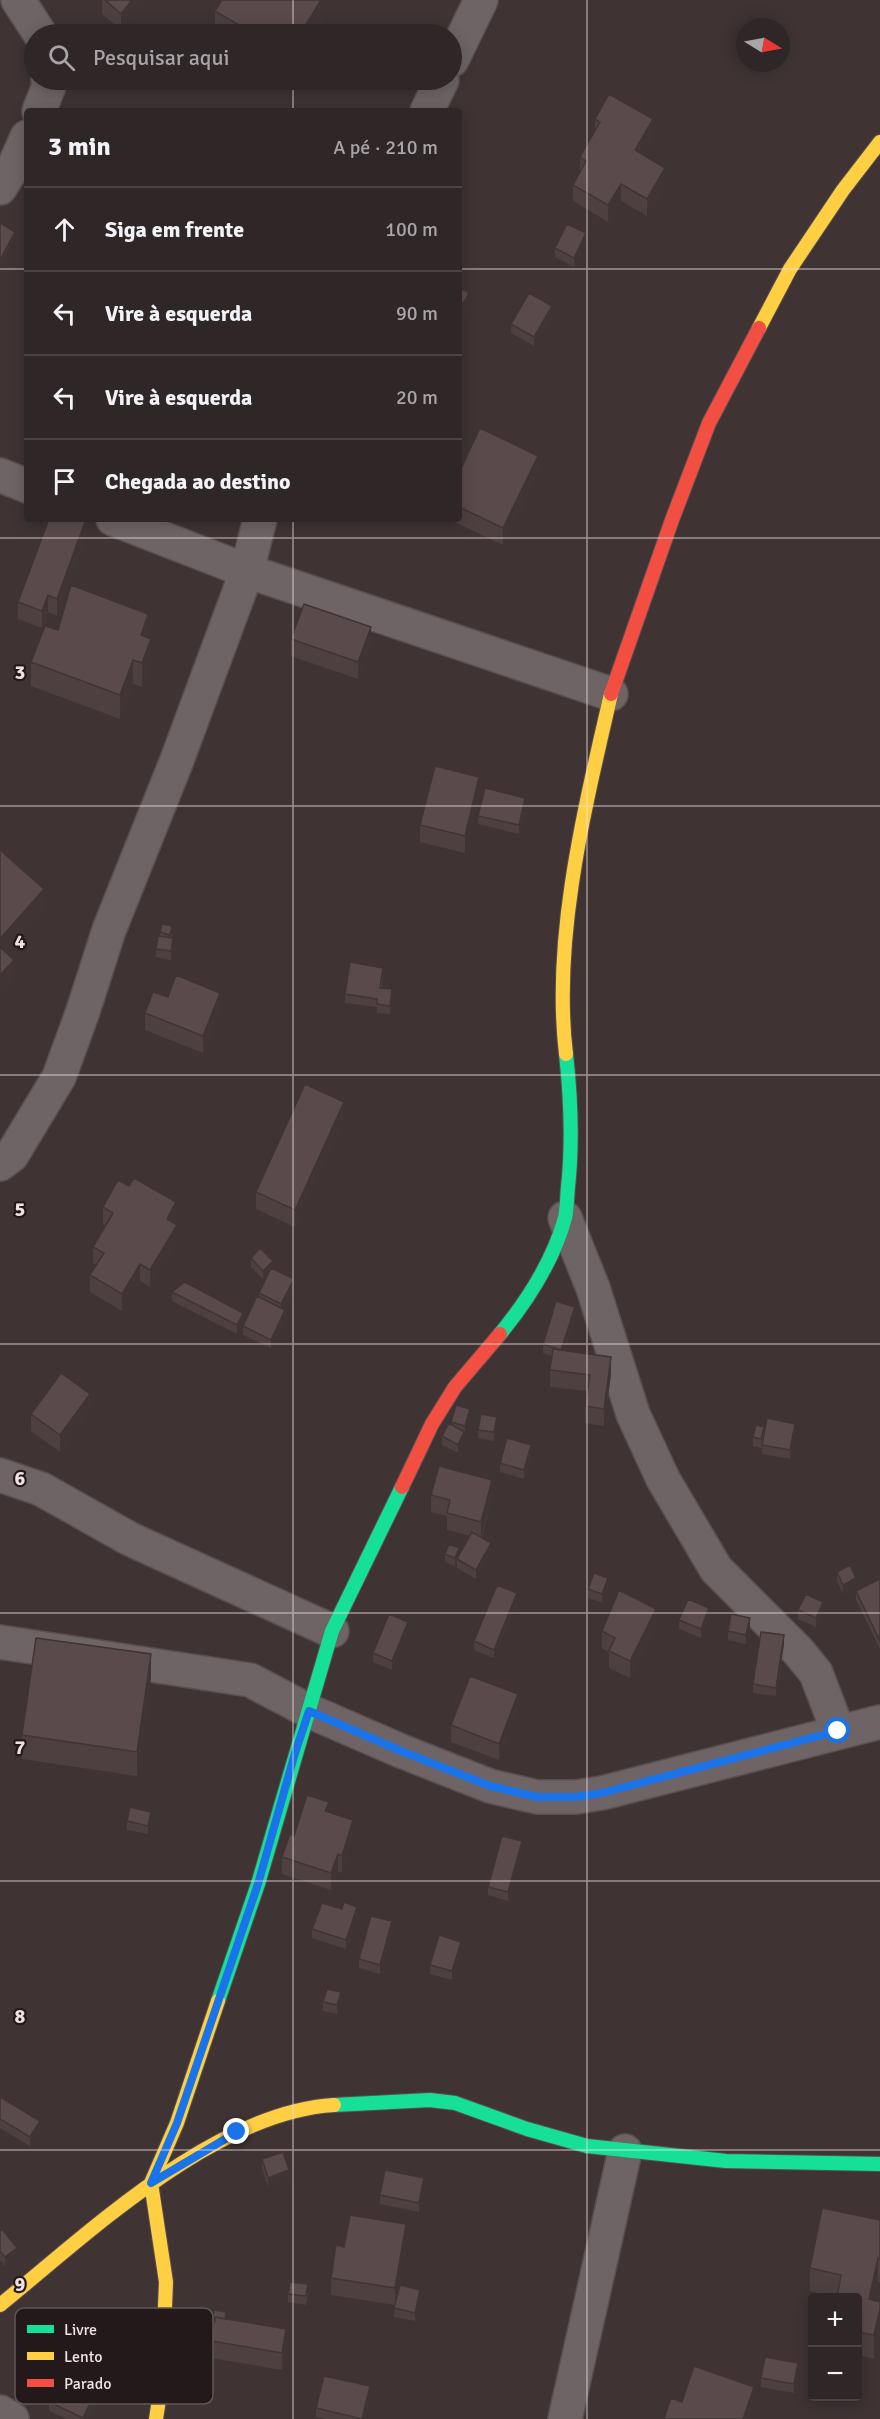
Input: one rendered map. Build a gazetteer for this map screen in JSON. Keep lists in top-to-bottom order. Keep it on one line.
{"legend":["Livre","Lento","Parado"],"north":"right","page":{"search":"Pesquisar aqui","heading":["3 min","A pé · 210 m"],"list":[["Siga em frente","100 m"],["Vire à esquerda","90 m"],["Vire à esquerda","20 m"],"Chegada ao destino"],"map_buttons":["+","−"]},"grid":{"rows":["3","4","5","6","7","8","9"]}}
